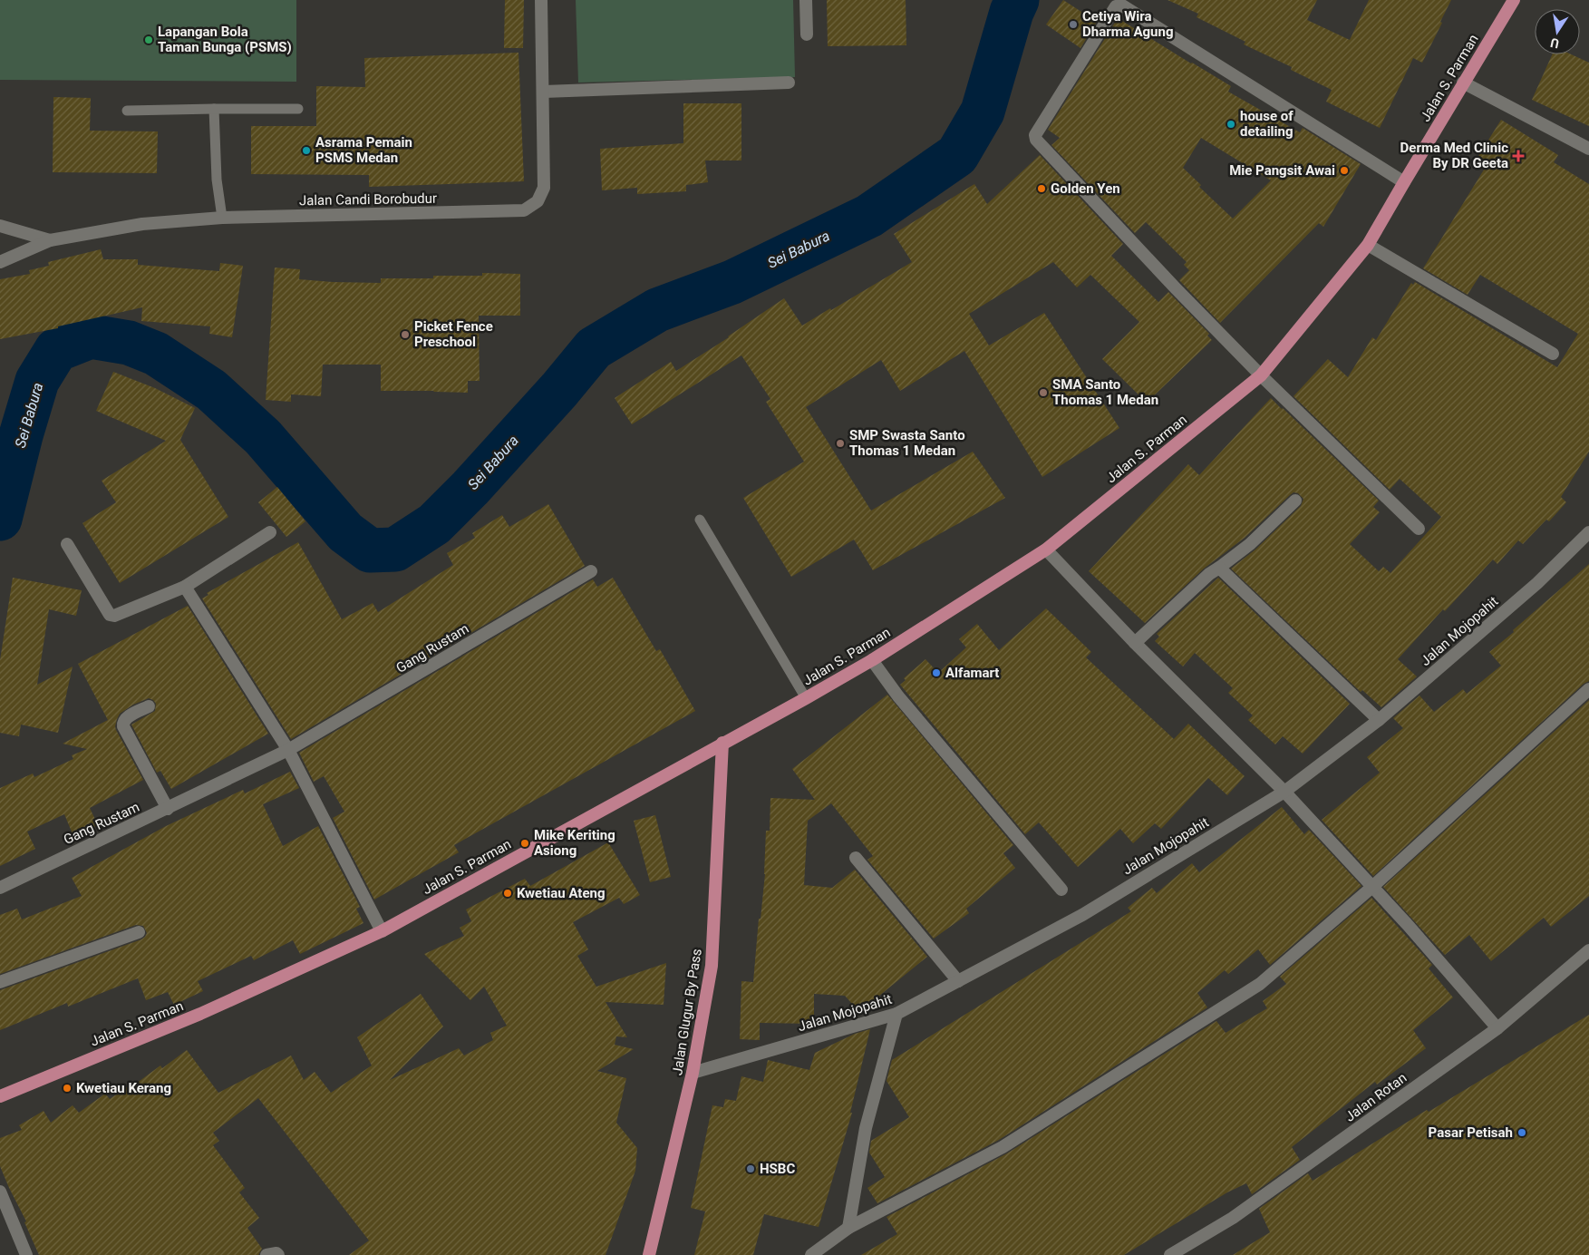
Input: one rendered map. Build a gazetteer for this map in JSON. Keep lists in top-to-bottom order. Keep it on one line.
{"streets":{"main road":["Jalan S. Parman","Jalan Glugur By Pass"],"street":["Jalan Candi Borobudur","Jalan Mojopahit","Gang Rustam","Jalan Rotan"]},"crossings":[["Jalan S. Parman","Jalan Glugur By Pass"],["Jalan Mojopahit","Jalan Glugur By Pass"]],"water":["Sei Babura"],"places":{"other":["Cetiya Wira Dharma Agung","Lapangan Bola Taman Bunga (PSMS)","house of detailing","Asrama Pemain PSMS Medan","Mie Pangsit Awai","Golden Yen","Picket Fence Preschool","SMA Santo Thomas 1 Medan","SMP Swasta Santo Thomas 1 Medan","Alfamart","Mike Keriting Asiong","Kwetiau Ateng","Kwetiau Kerang","Pasar Petisah","HSBC"],"health":["Derma Med Clinic By DR Geeta"]},"north":"bottom"}
